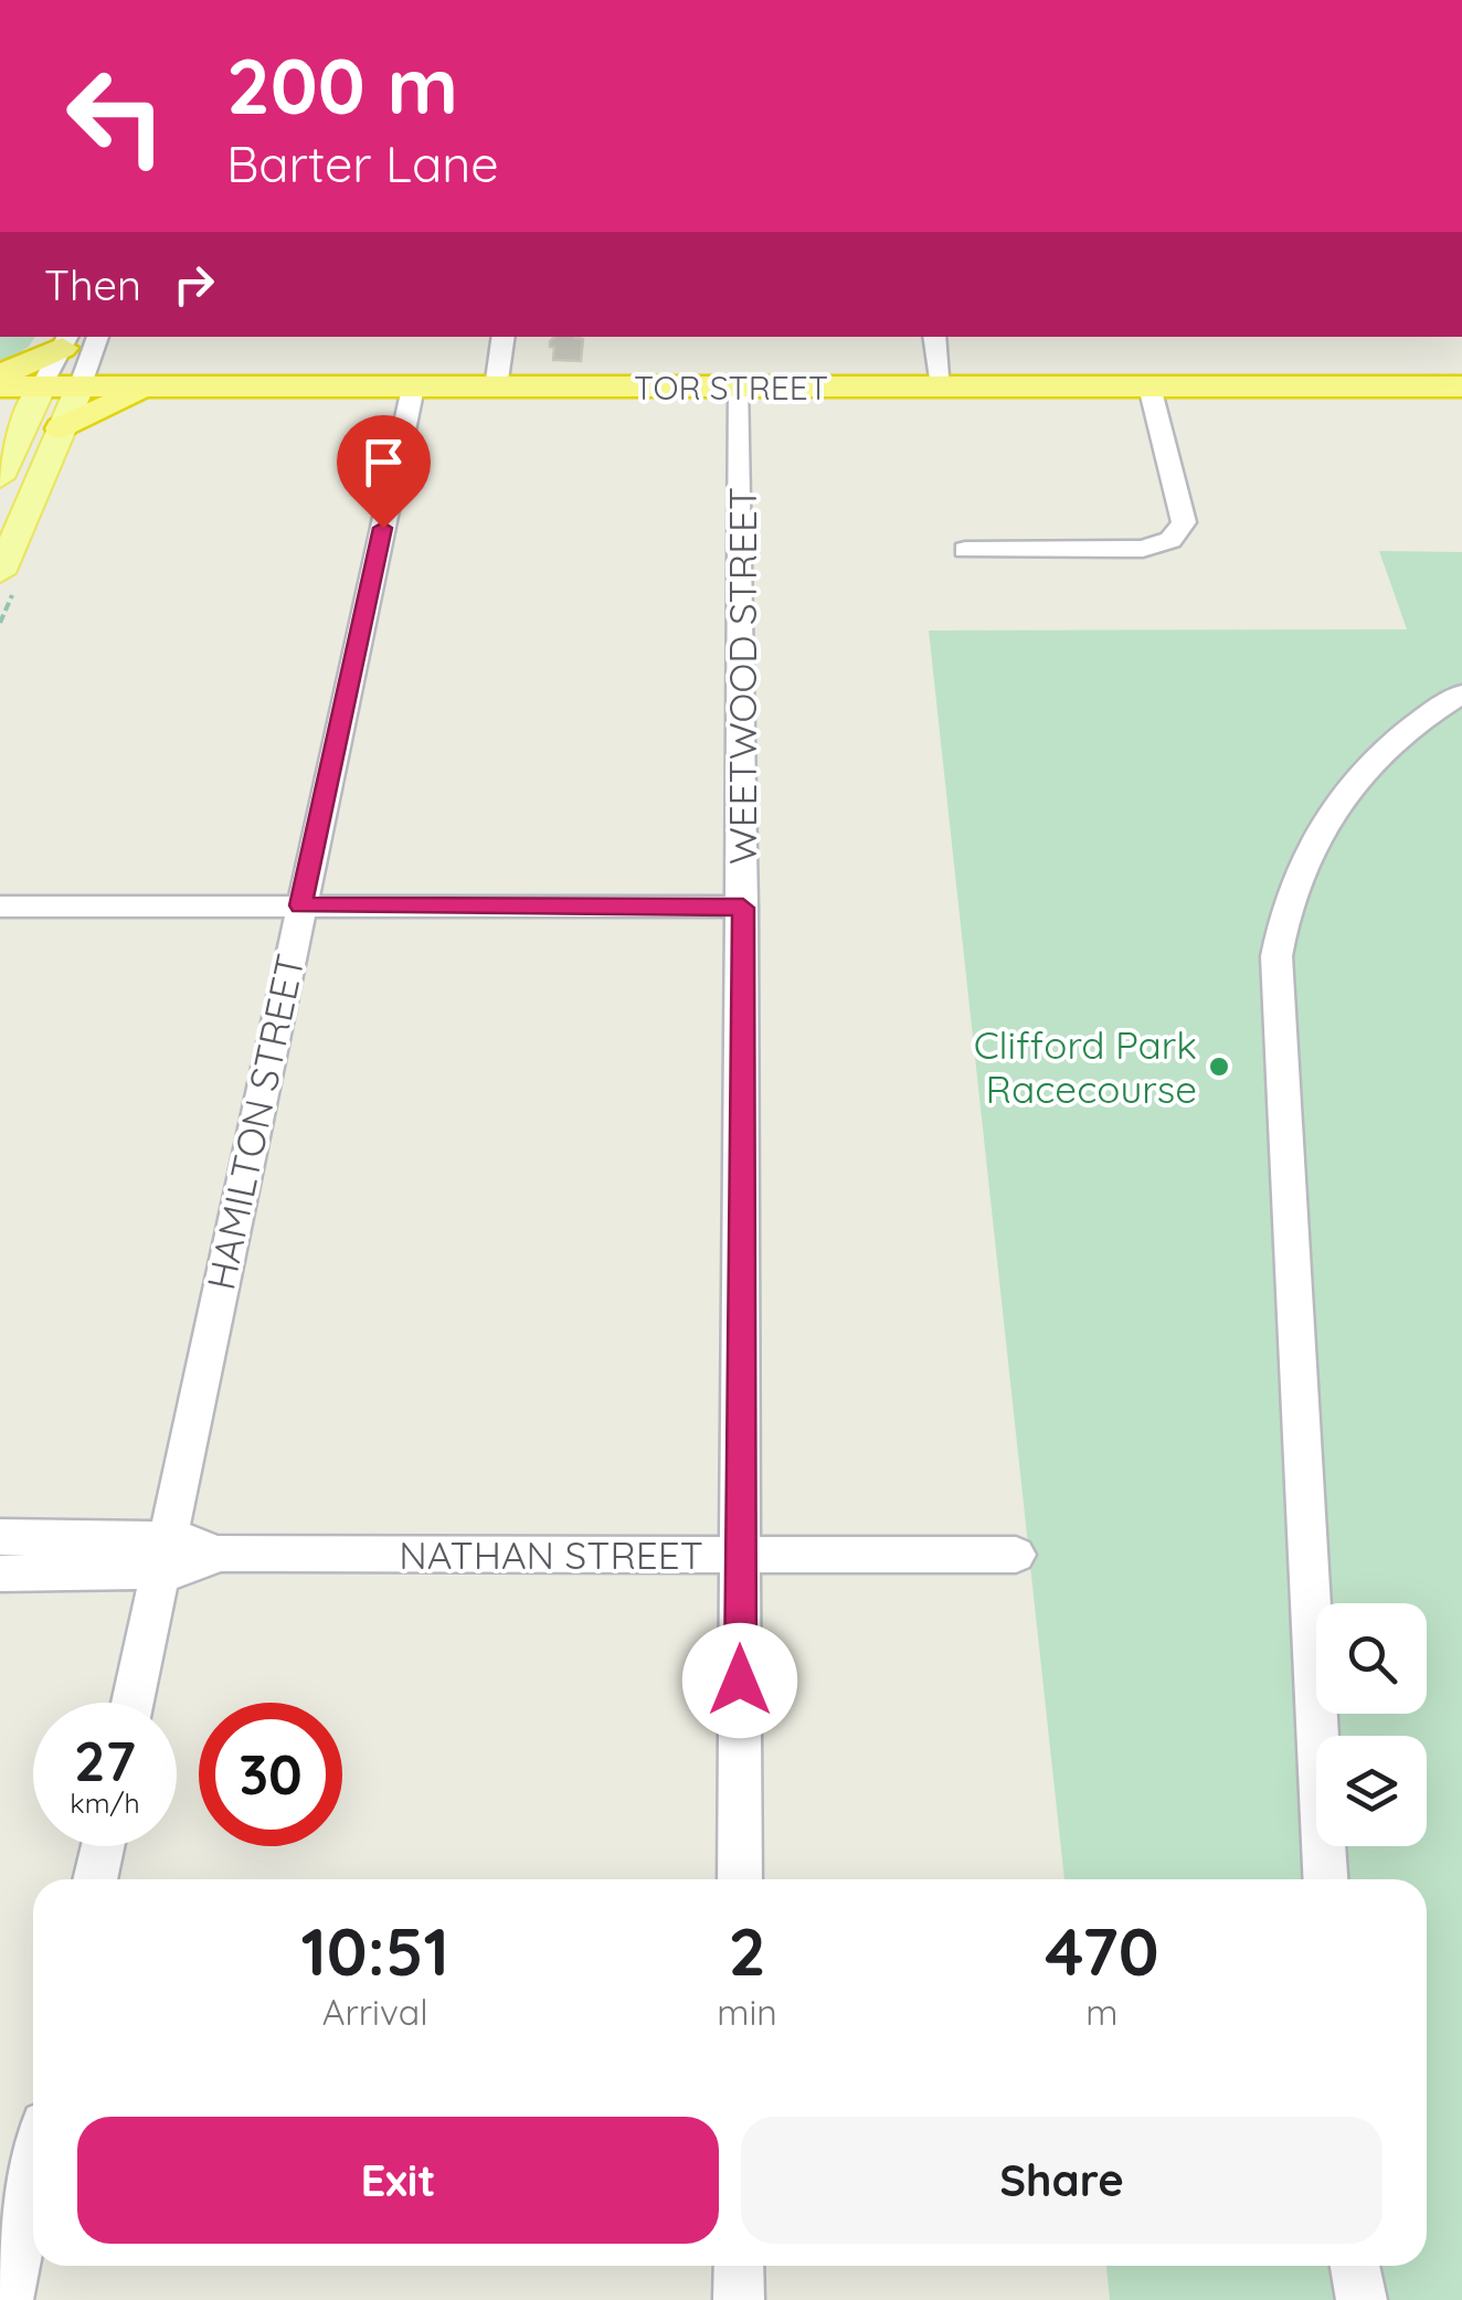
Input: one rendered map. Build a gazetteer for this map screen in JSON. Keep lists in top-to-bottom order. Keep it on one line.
{"streets":{"highway":["TOR STREET"],"street":["WEETWOOD STREET","HAMILTON STREET","NATHAN STREET"]},"crossings":[["TOR STREET","WEETWOOD STREET"],["TOR STREET","HAMILTON STREET"],["WEETWOOD STREET","NATHAN STREET"],["HAMILTON STREET","NATHAN STREET"]],"places":["Clifford Park Racecourse"],"page":{"turn":["200 m","Barter Lane"],"then":"Then","speed":"27 km/h","limit":"30","eta":["10:51","Arrival","2","min","470","m"],"buttons":["Exit","Share"]}}
